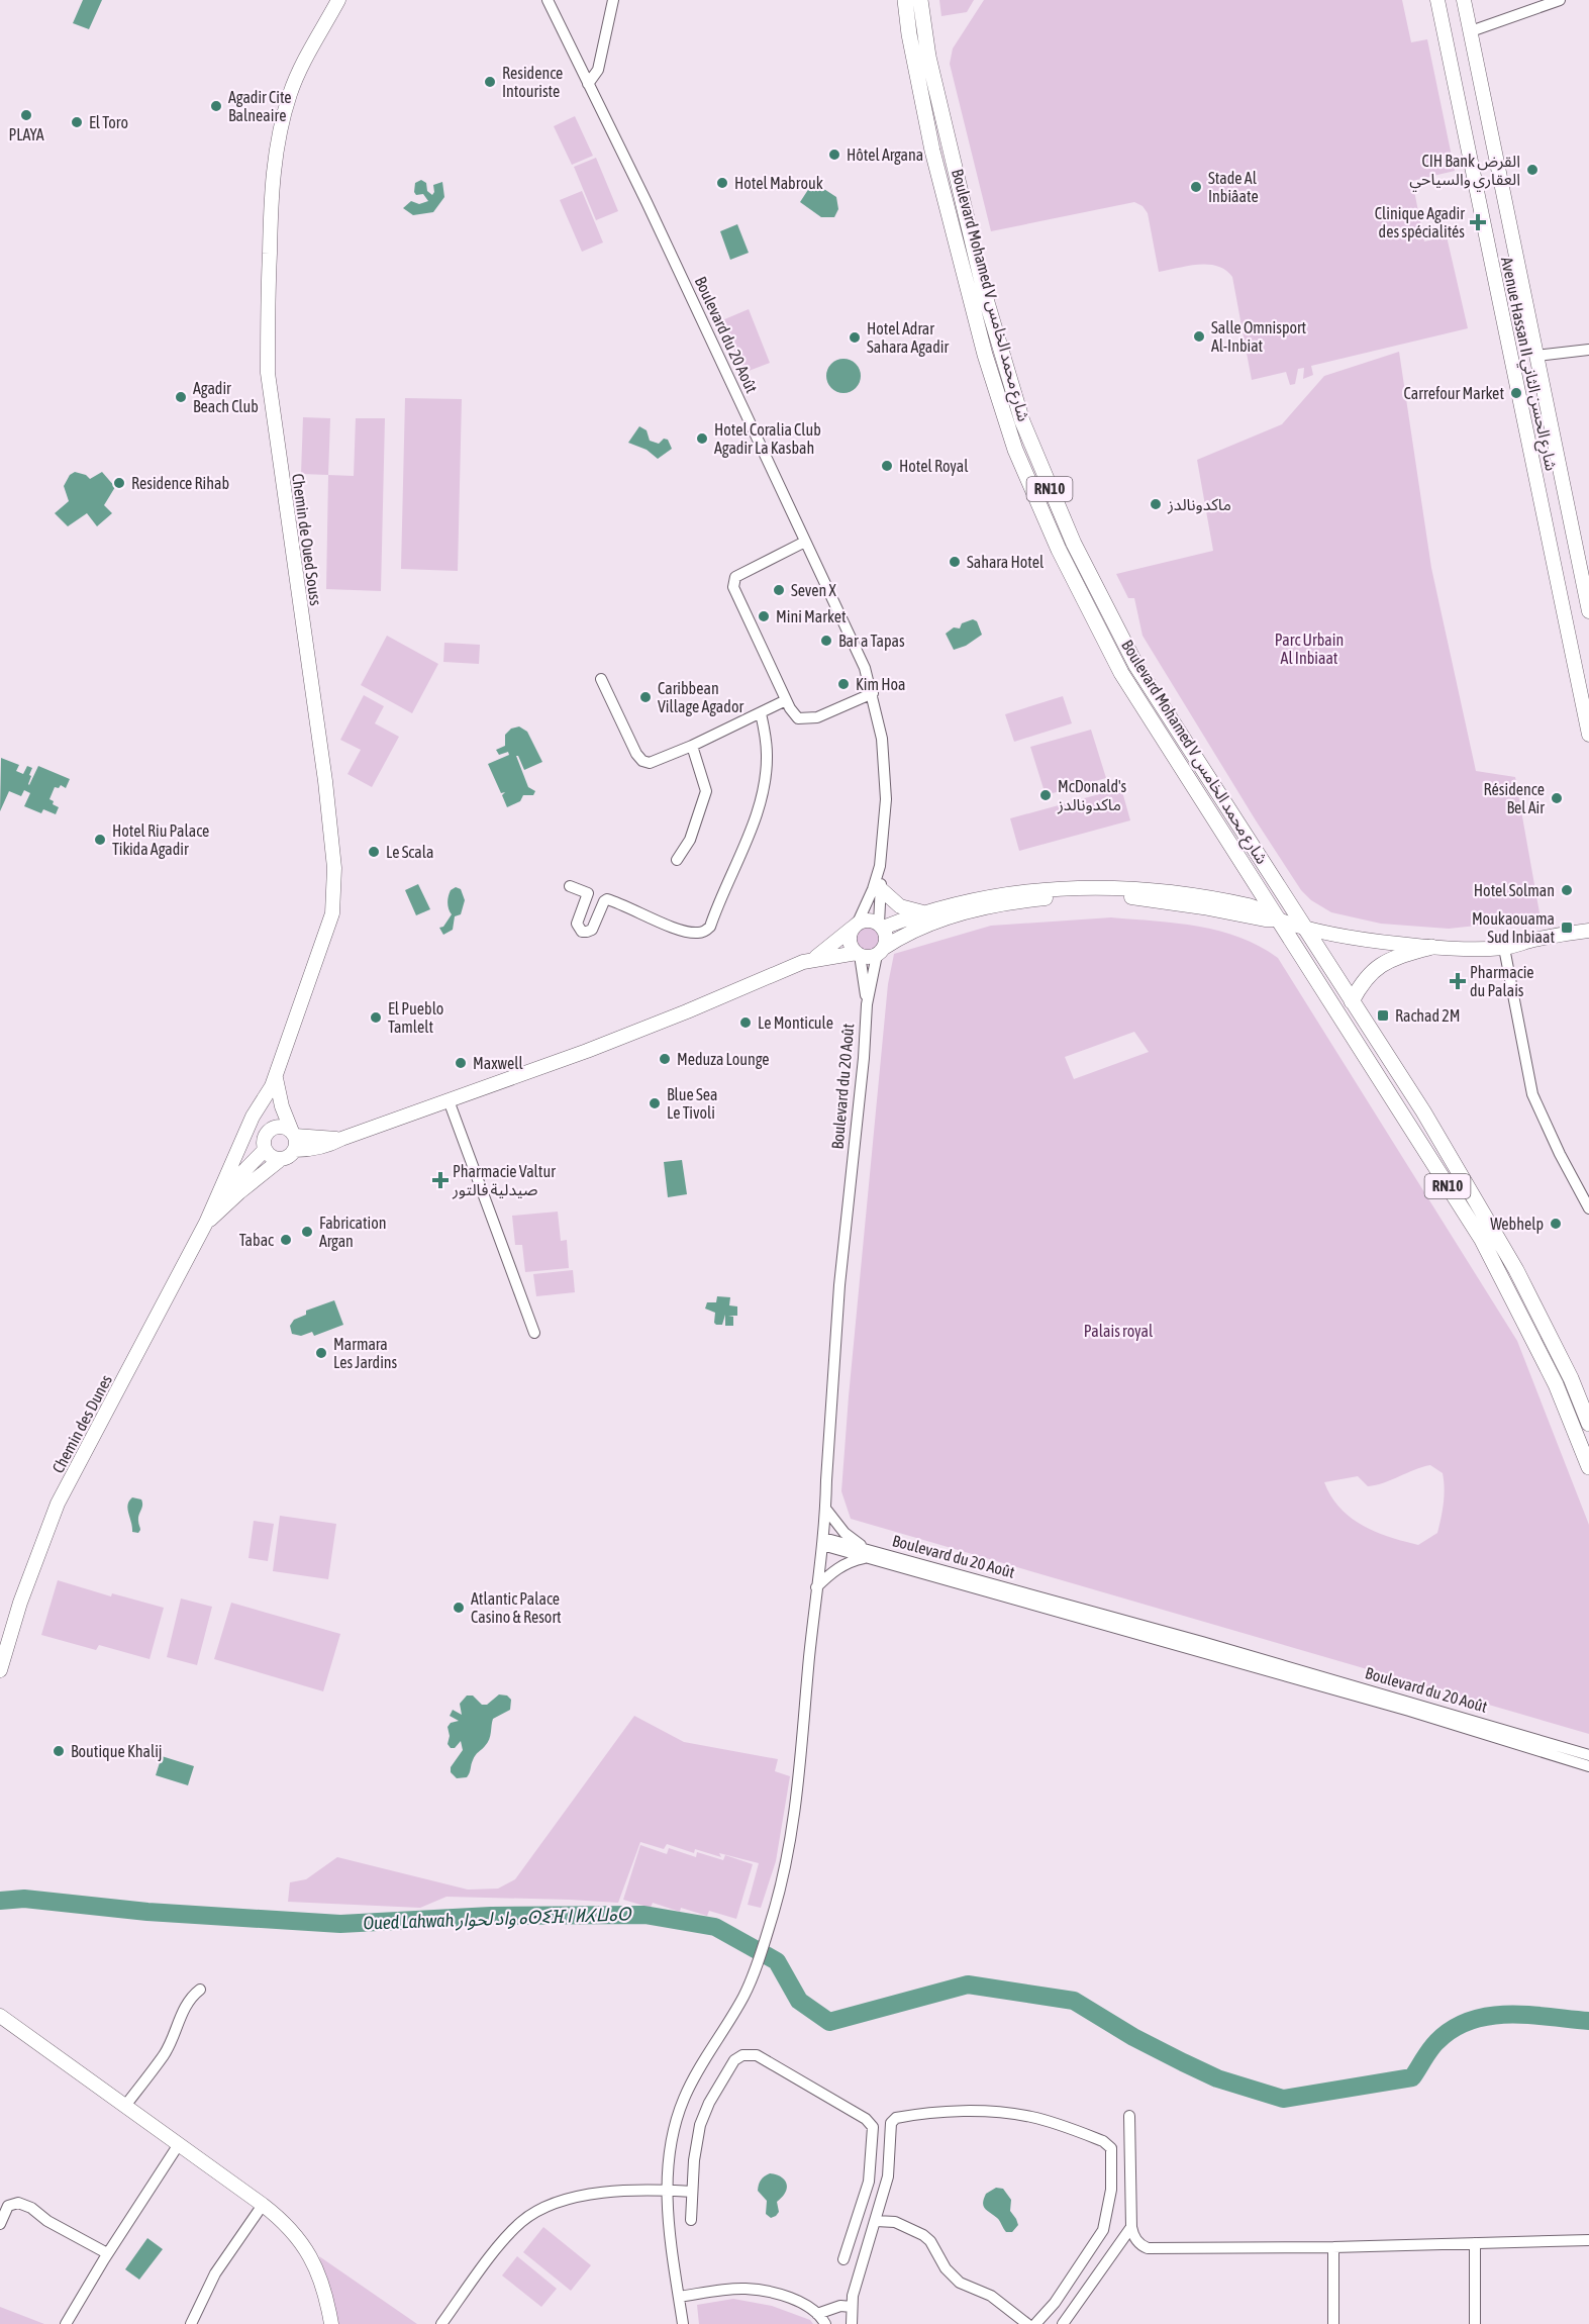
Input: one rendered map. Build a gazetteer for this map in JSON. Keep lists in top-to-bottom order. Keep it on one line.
{"streets":{"main road":["Boulevard Mohamed V شارع محمد الخامس","RN10"],"street":["Boulevard du 20 Août","Avenue Hassan II شارع الحسن الثاني","Chemin de Oued Souss","Chemin des Dunes"]},"crossings":[["Boulevard du 20 Août","Chemin de Oued Souss"],["Boulevard du 20 Août","Chemin des Dunes"],["Chemin de Oued Souss","Chemin des Dunes"]],"water":["Oued Lahwah واد لحوار ⴰⵙⵉⴼ ⵏ ⵍⵃⵡⴰⵔ"],"parks":["Parc Urbain Al Inbiaat","Palais royal"],"places":{"other":["Residence Intouriste","Agadir Cite Balneaire","PLAYA","El Toro","Hôtel Argana","CIH Bank القرض العقاري والسياحي","Hotel Mabrouk","Stade Al Inbiâate","Salle Omnisport Al-Inbiat","Hotel Adrar Sahara Agadir","Carrefour Market","Agadir Beach Club","Hotel Coralia Club Agadir La Kasbah","Hotel Royal","Residence Rihab","ماكدونالدز","Sahara Hotel","Seven X","Mini Market","Bar a Tapas","Kim Hoa","Caribbean Village Agador","McDonald's ماكدونالدز","Résidence Bel Air","Hotel Riu Palace Tikida Agadir","Le Scala","Hotel Solman","El Pueblo Tamlelt","Le Monticule","Meduza Lounge","Maxwell","Blue Sea Le Tivoli","Webhelp","Fabrication Argan","Tabac","Marmara Les Jardins","Atlantic Palace Casino & Resort","Boutique Khalij"],"health":["Clinique Agadir des spécialités","Pharmacie du Palais","Pharmacie Valtur صيدلية فالتور"],"transit":["Moukaouama Sud Inbiaat","Rachad 2M"]}}
